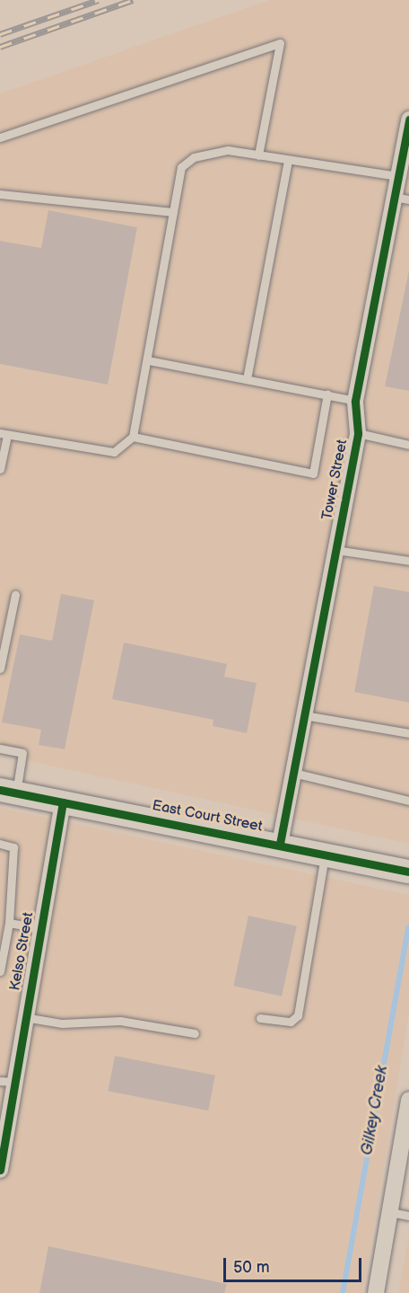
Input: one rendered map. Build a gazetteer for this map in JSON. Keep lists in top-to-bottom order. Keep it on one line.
{"streets":{"street":["Tower Street","East Court Street","Kelso Street"]},"crossings":[["Tower Street","East Court Street"],["East Court Street","Kelso Street"]],"water":["Gilkey Creek"],"scale_bar":"50 m"}
